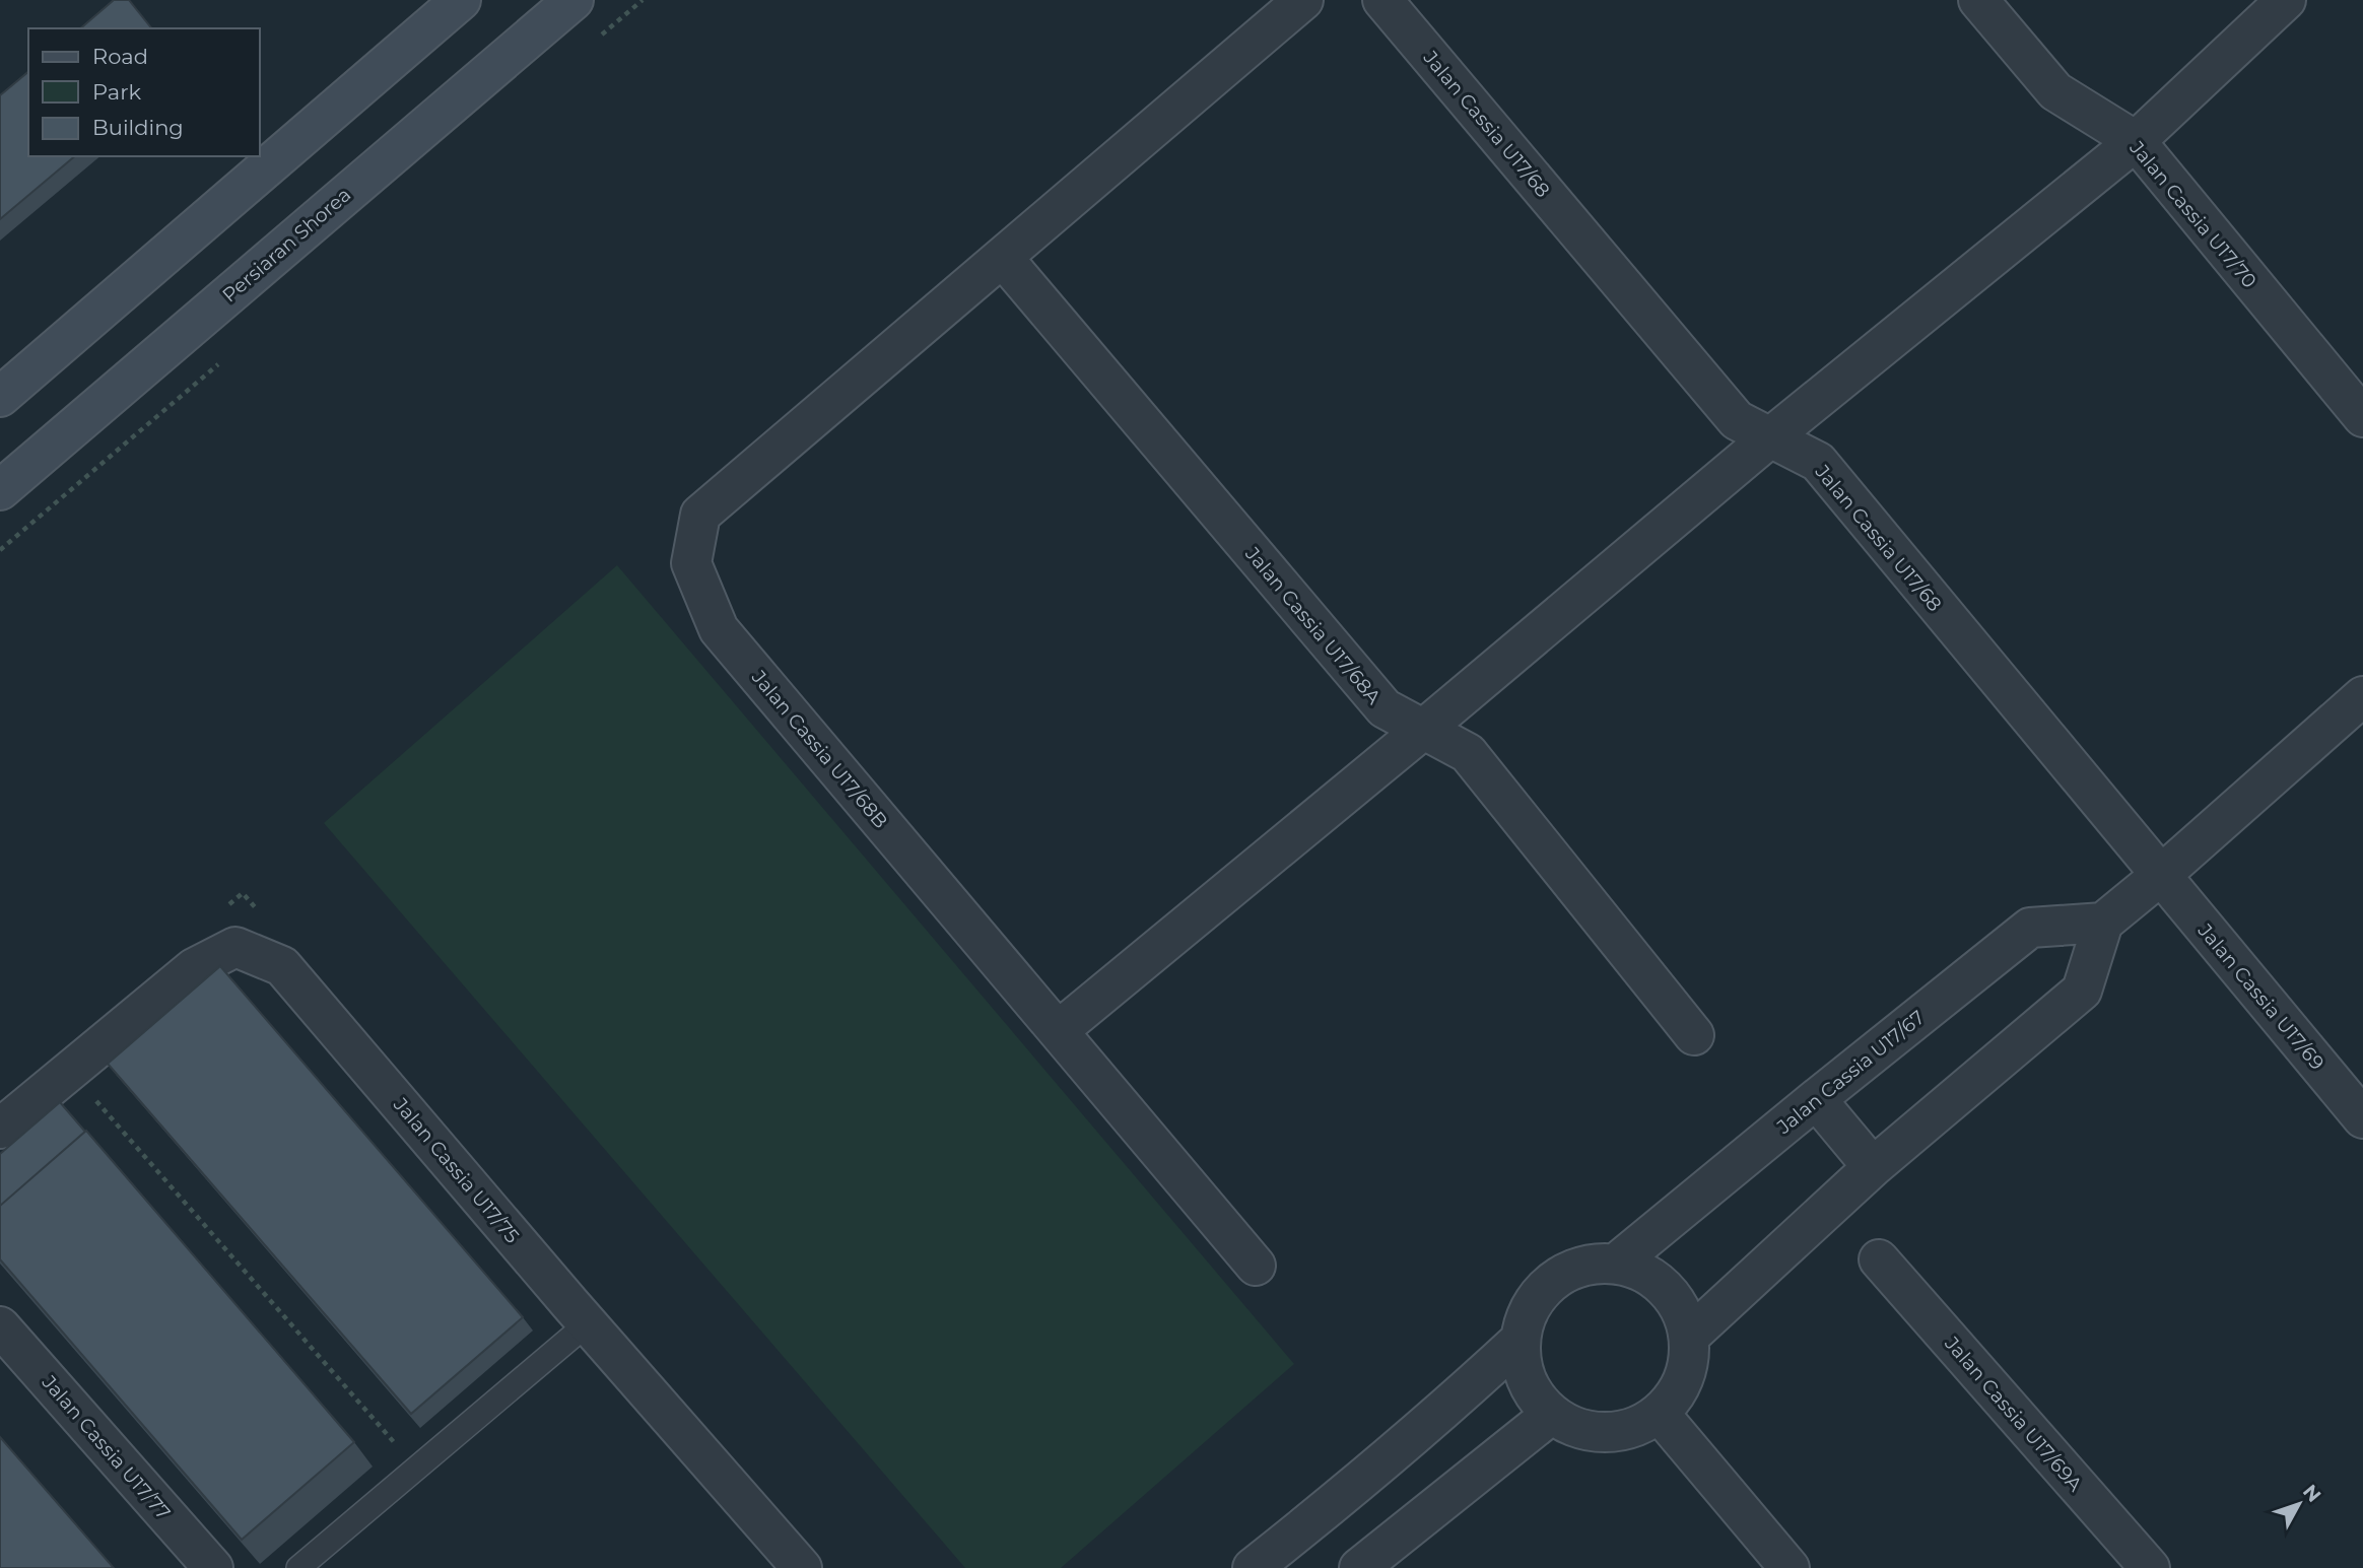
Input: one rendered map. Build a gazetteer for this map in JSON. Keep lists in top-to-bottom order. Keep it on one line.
{"streets":{"main road":["Persiaran Shorea"],"street":["Jalan Cassia U17/68","Jalan Cassia U17/70","Jalan Cassia U17/68A","Jalan Cassia U17/68B","Jalan Cassia U17/69","Jalan Cassia U17/67","Jalan Cassia U17/75","Jalan Cassia U17/69A","Jalan Cassia U17/77"]},"crossings":[["Jalan Cassia U17/68","Jalan Cassia U17/69"],["Jalan Cassia U17/68A","Jalan Cassia U17/68B"]],"legend":["Road","Park","Building"],"north":"top right"}
